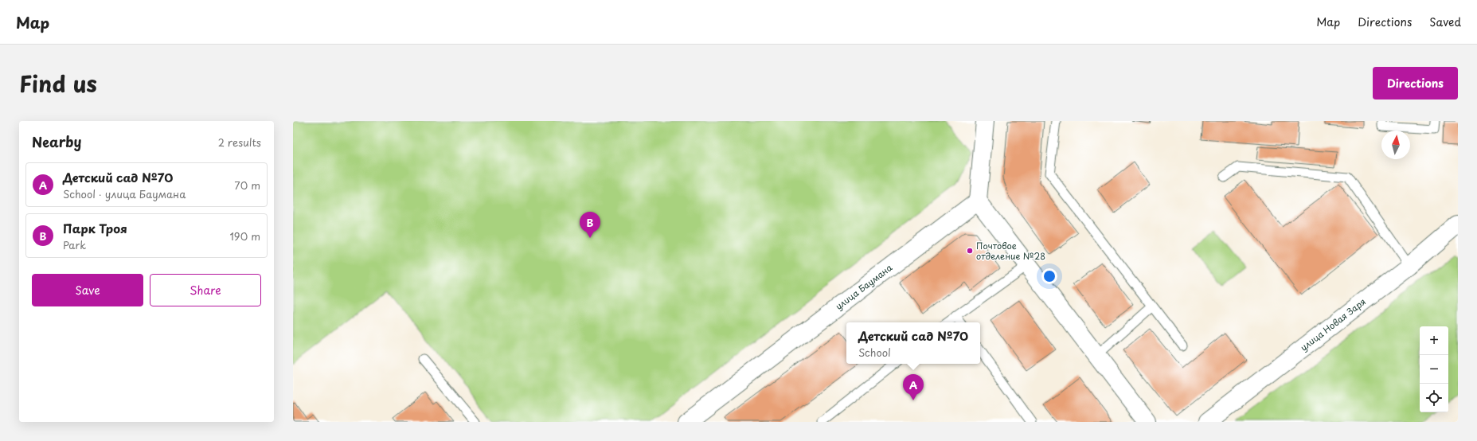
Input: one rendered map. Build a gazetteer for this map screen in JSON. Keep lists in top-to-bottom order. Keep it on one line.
{"streets":{"street":["улица Баумана","улица Новая Заря"]},"places":["Почтовое отделение №28"],"north":"top","page":{"header":"Map","nav":["Map","Directions","Saved"],"title":"Find us","buttons":["Directions",["Save","Share"]],"heading":["Nearby","2 results"],"list":[{"mark":"A","name":"Детский сад №70","note":"School · улица Баумана","value":"70 m"},{"mark":"B","name":"Парк Троя","note":"Park","value":"190 m"}],"pins":["B","A"],"popup":["Детский сад №70","School"],"map_buttons":["+","−"]}}
